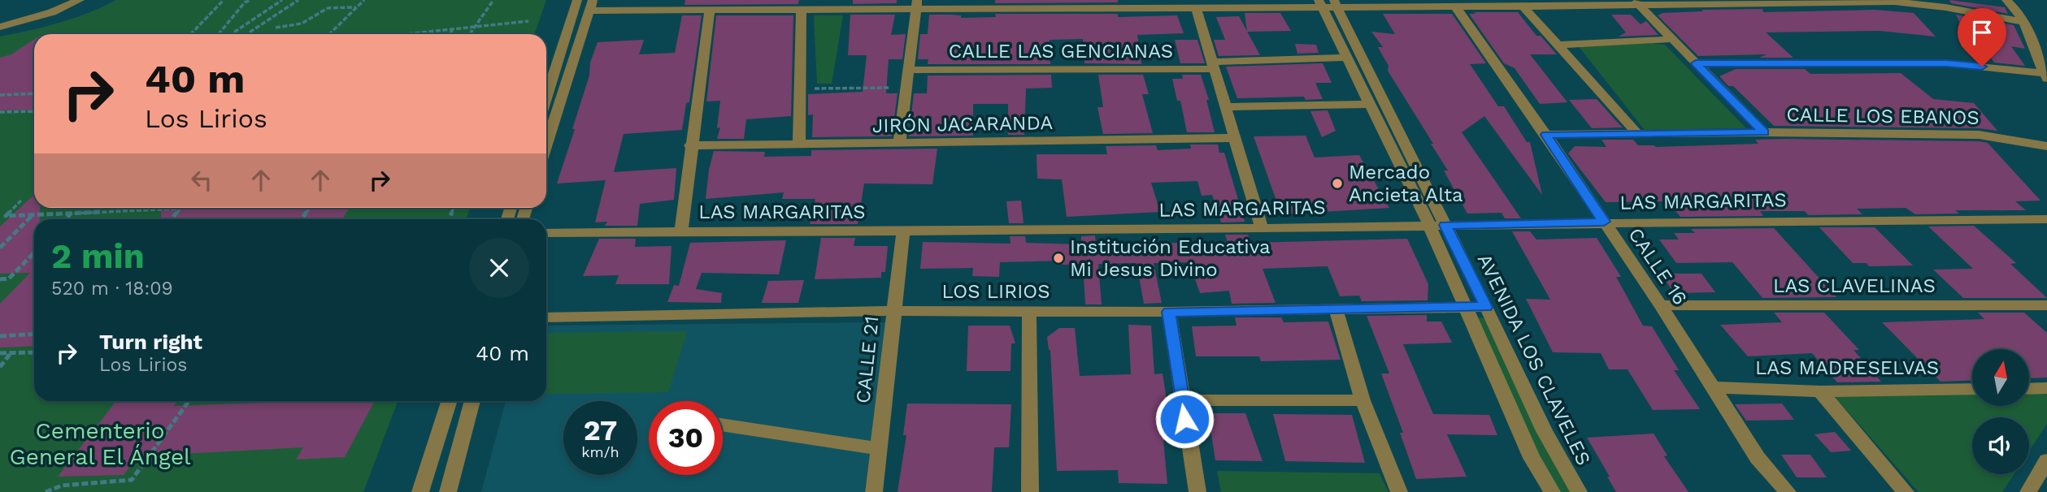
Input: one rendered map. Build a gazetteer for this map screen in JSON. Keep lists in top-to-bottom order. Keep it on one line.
{"streets":{"street":["CALLE LAS GENCIANAS","CALLE LOS EBANOS","JIRÓN JACARANDA","LAS MARGARITAS","CALLE 16","LAS CLAVELINAS","LOS LIRIOS","CALLE 21","AVENIDA LOS CLAVELES","LAS MADRESELVAS"]},"crossings":[["CALLE LAS GENCIANAS","AVENIDA LOS CLAVELES"],["CALLE LOS EBANOS","CALLE 16"],["LAS MARGARITAS","CALLE 16"],["LAS MARGARITAS","CALLE 21"],["LAS MARGARITAS","AVENIDA LOS CLAVELES"],["CALLE 16","LAS CLAVELINAS"],["CALLE 16","LAS MADRESELVAS"],["LOS LIRIOS","CALLE 21"],["LOS LIRIOS","AVENIDA LOS CLAVELES"]],"parks":["Cementerio General El Ángel"],"places":["Mercado Ancieta Alta","Institución Educativa Mi Jesus Divino"],"north":"top","page":{"turn":["40 m","Los Lirios"],"heading":["2 min","520 m · 18:09"],"list":[{"name":"Turn right","note":"Los Lirios","value":"40 m"}],"speed":"27 km/h","limit":"30"}}
